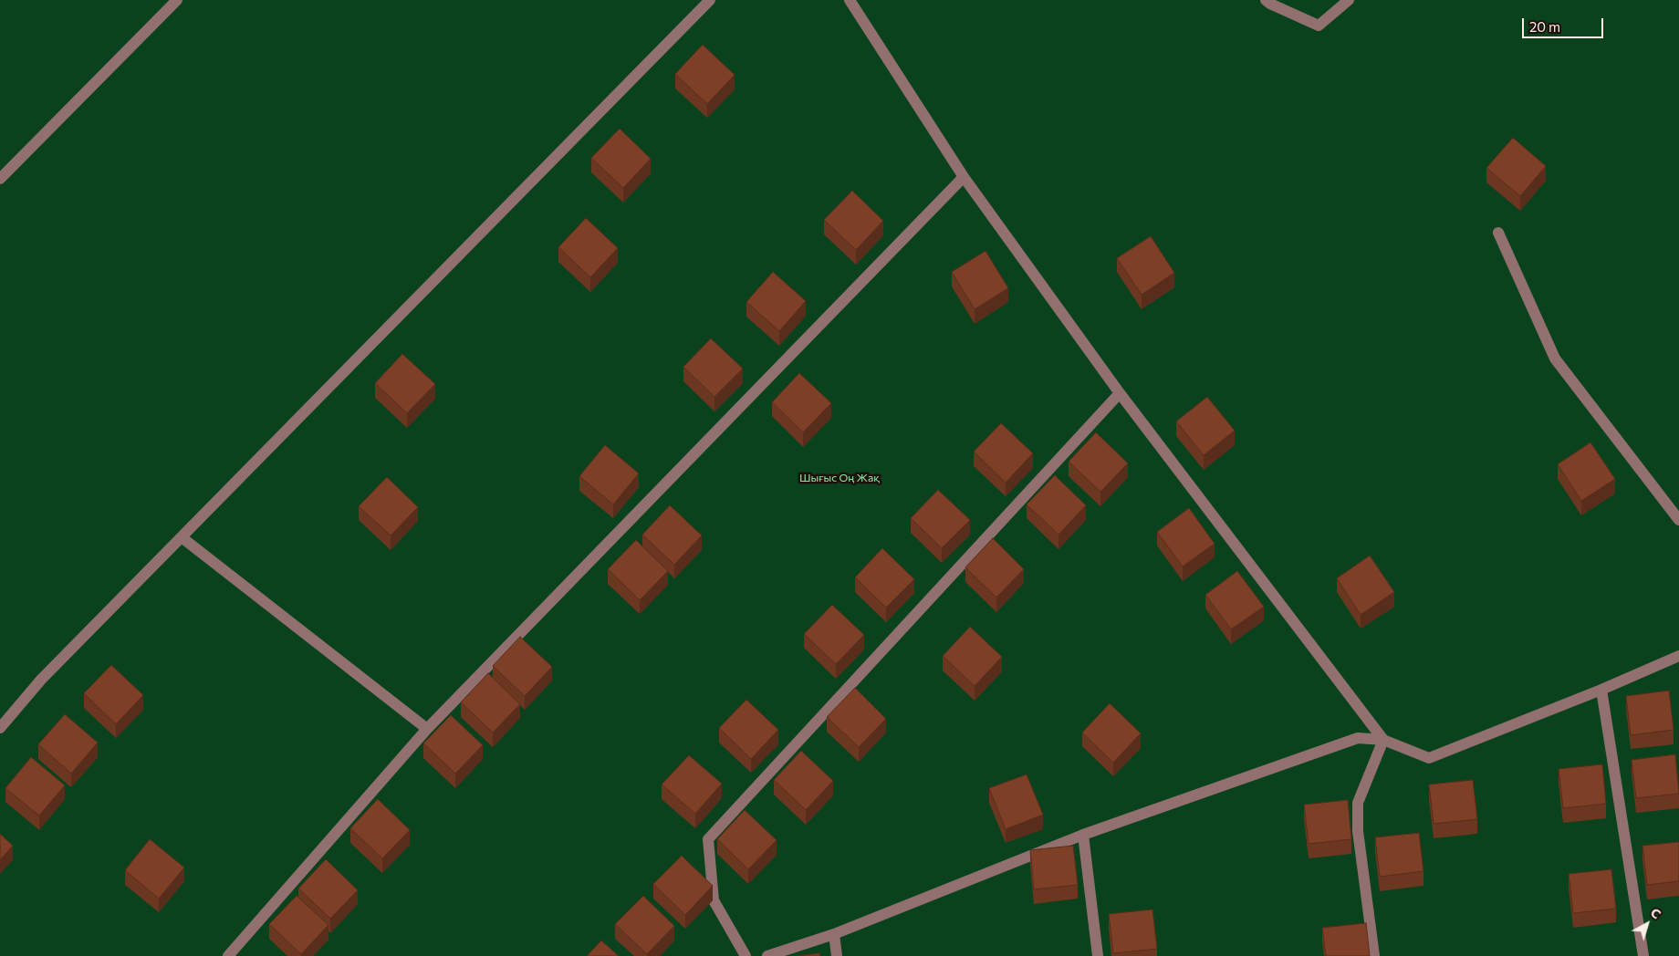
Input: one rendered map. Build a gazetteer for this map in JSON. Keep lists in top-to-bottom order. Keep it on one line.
{"parks":["Шығыс Оң Жақ"],"scale_bar":"20 m","north":"top right"}
